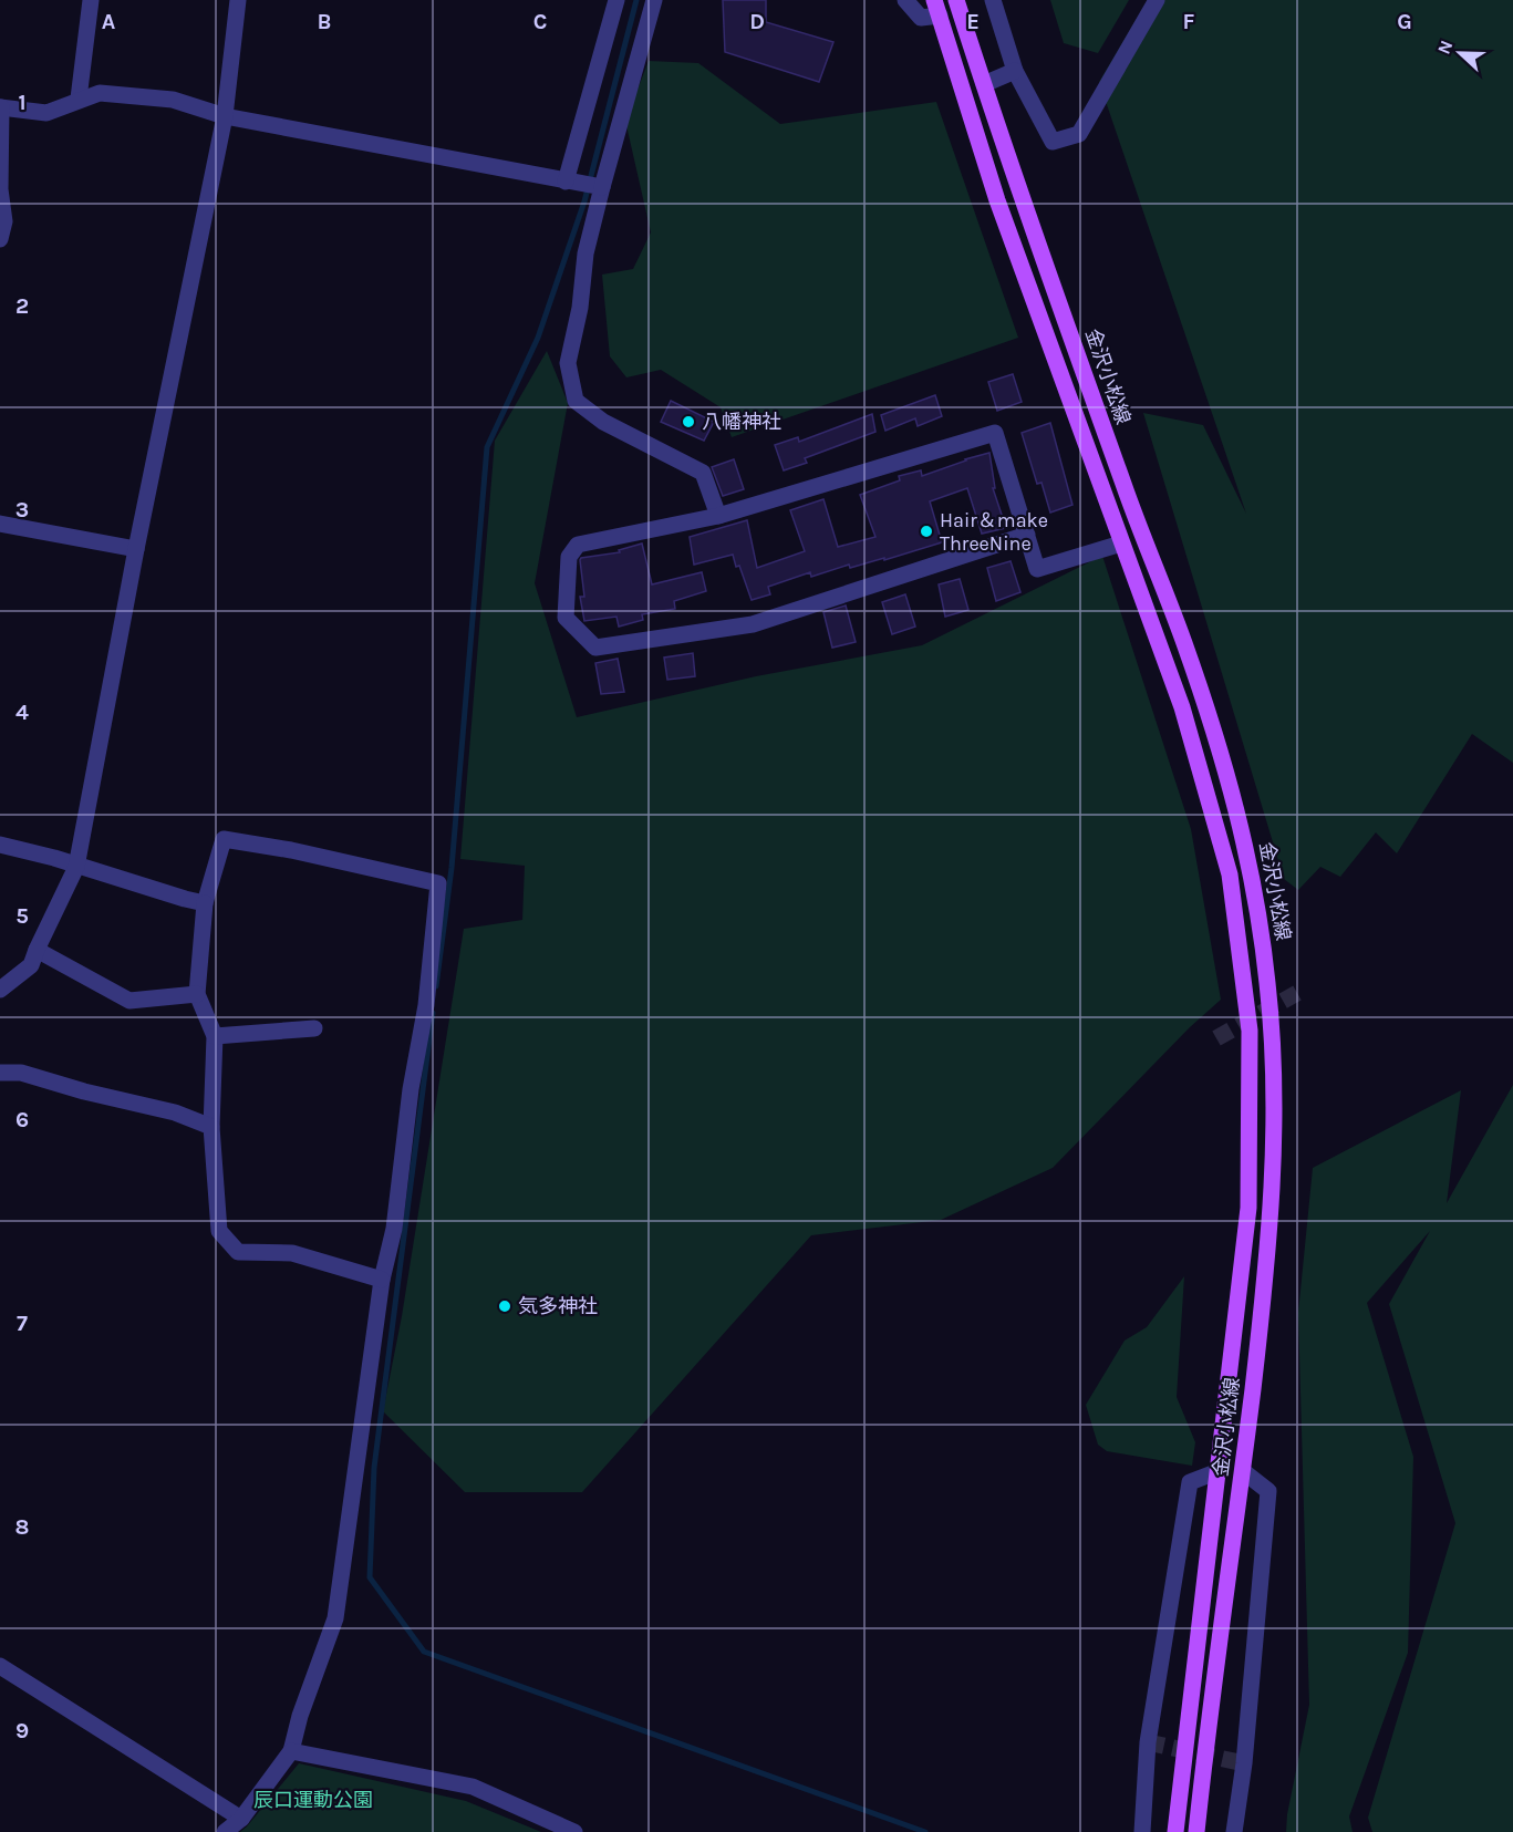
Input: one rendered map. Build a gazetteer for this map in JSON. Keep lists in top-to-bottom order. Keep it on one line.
{"streets":{"main road":["金沢小松線"]},"parks":["辰口運動公園"],"places":["八幡神社","Hair＆make ThreeNine","気多神社"],"north":"left","grid":{"columns":["A","B","C","D","E","F","G"],"rows":["1","2","3","4","5","6","7","8","9"]}}
